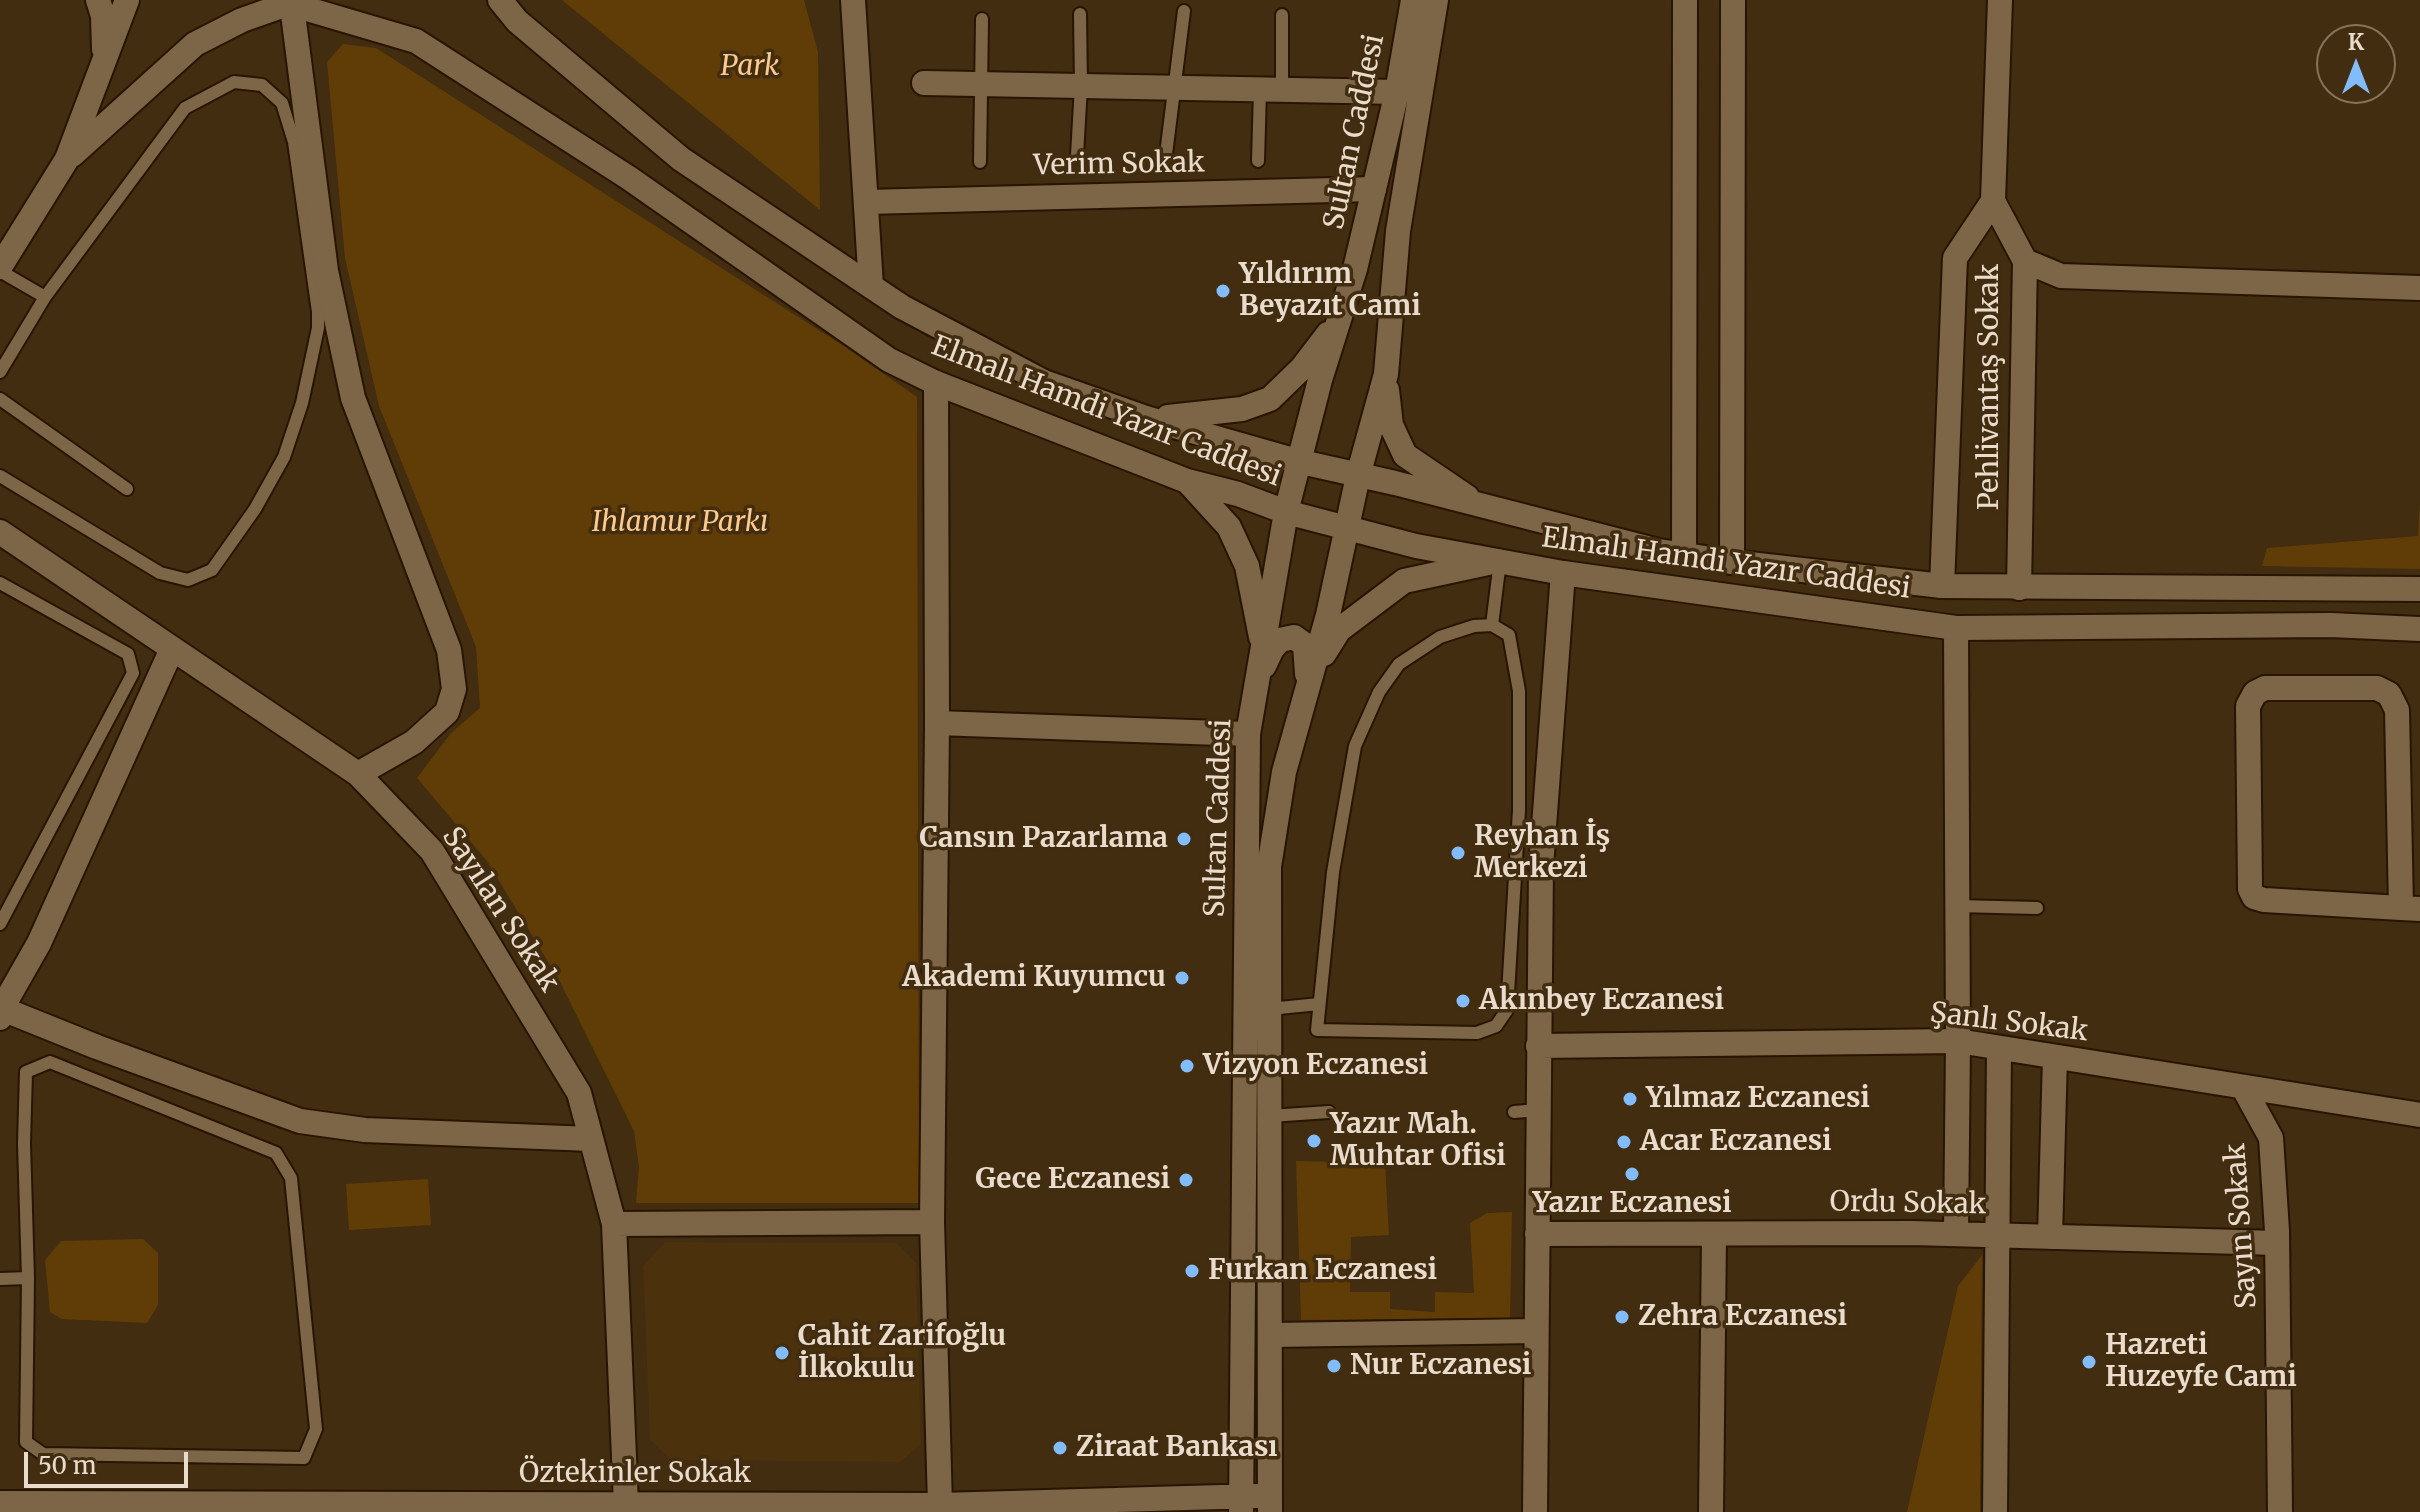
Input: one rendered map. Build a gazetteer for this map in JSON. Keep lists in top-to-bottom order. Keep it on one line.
{"streets":{"street":["Sultan Caddesi","Verim Sokak","Pehlivantaş Sokak","Elmalı Hamdi Yazır Caddesi","Sayılan Sokak","Şanlı Sokak","Ordu Sokak","Sayın Sokak","Öztekinler Sokak"]},"crossings":[["Sultan Caddesi","Verim Sokak"],["Sultan Caddesi","Elmalı Hamdi Yazır Caddesi"],["Sultan Caddesi","Öztekinler Sokak"],["Pehlivantaş Sokak","Elmalı Hamdi Yazır Caddesi"],["Sayılan Sokak","Öztekinler Sokak"],["Şanlı Sokak","Sayın Sokak"],["Ordu Sokak","Sayın Sokak"]],"parks":["Park","Ihlamur Parkı"],"places":["Yıldırım Beyazıt Cami","Cansın Pazarlama","Reyhan İş Merkezi","Akademi Kuyumcu","Akınbey Eczanesi","Vizyon Eczanesi","Yılmaz Eczanesi","Yazır Mah. Muhtar Ofisi","Acar Eczanesi","Yazır Eczanesi","Gece Eczanesi","Furkan Eczanesi","Zehra Eczanesi","Cahit Zarifoğlu İlkokulu","Hazreti Huzeyfe Cami","Nur Eczanesi","Ziraat Bankası"],"scale_bar":"50 m","north":"top"}
